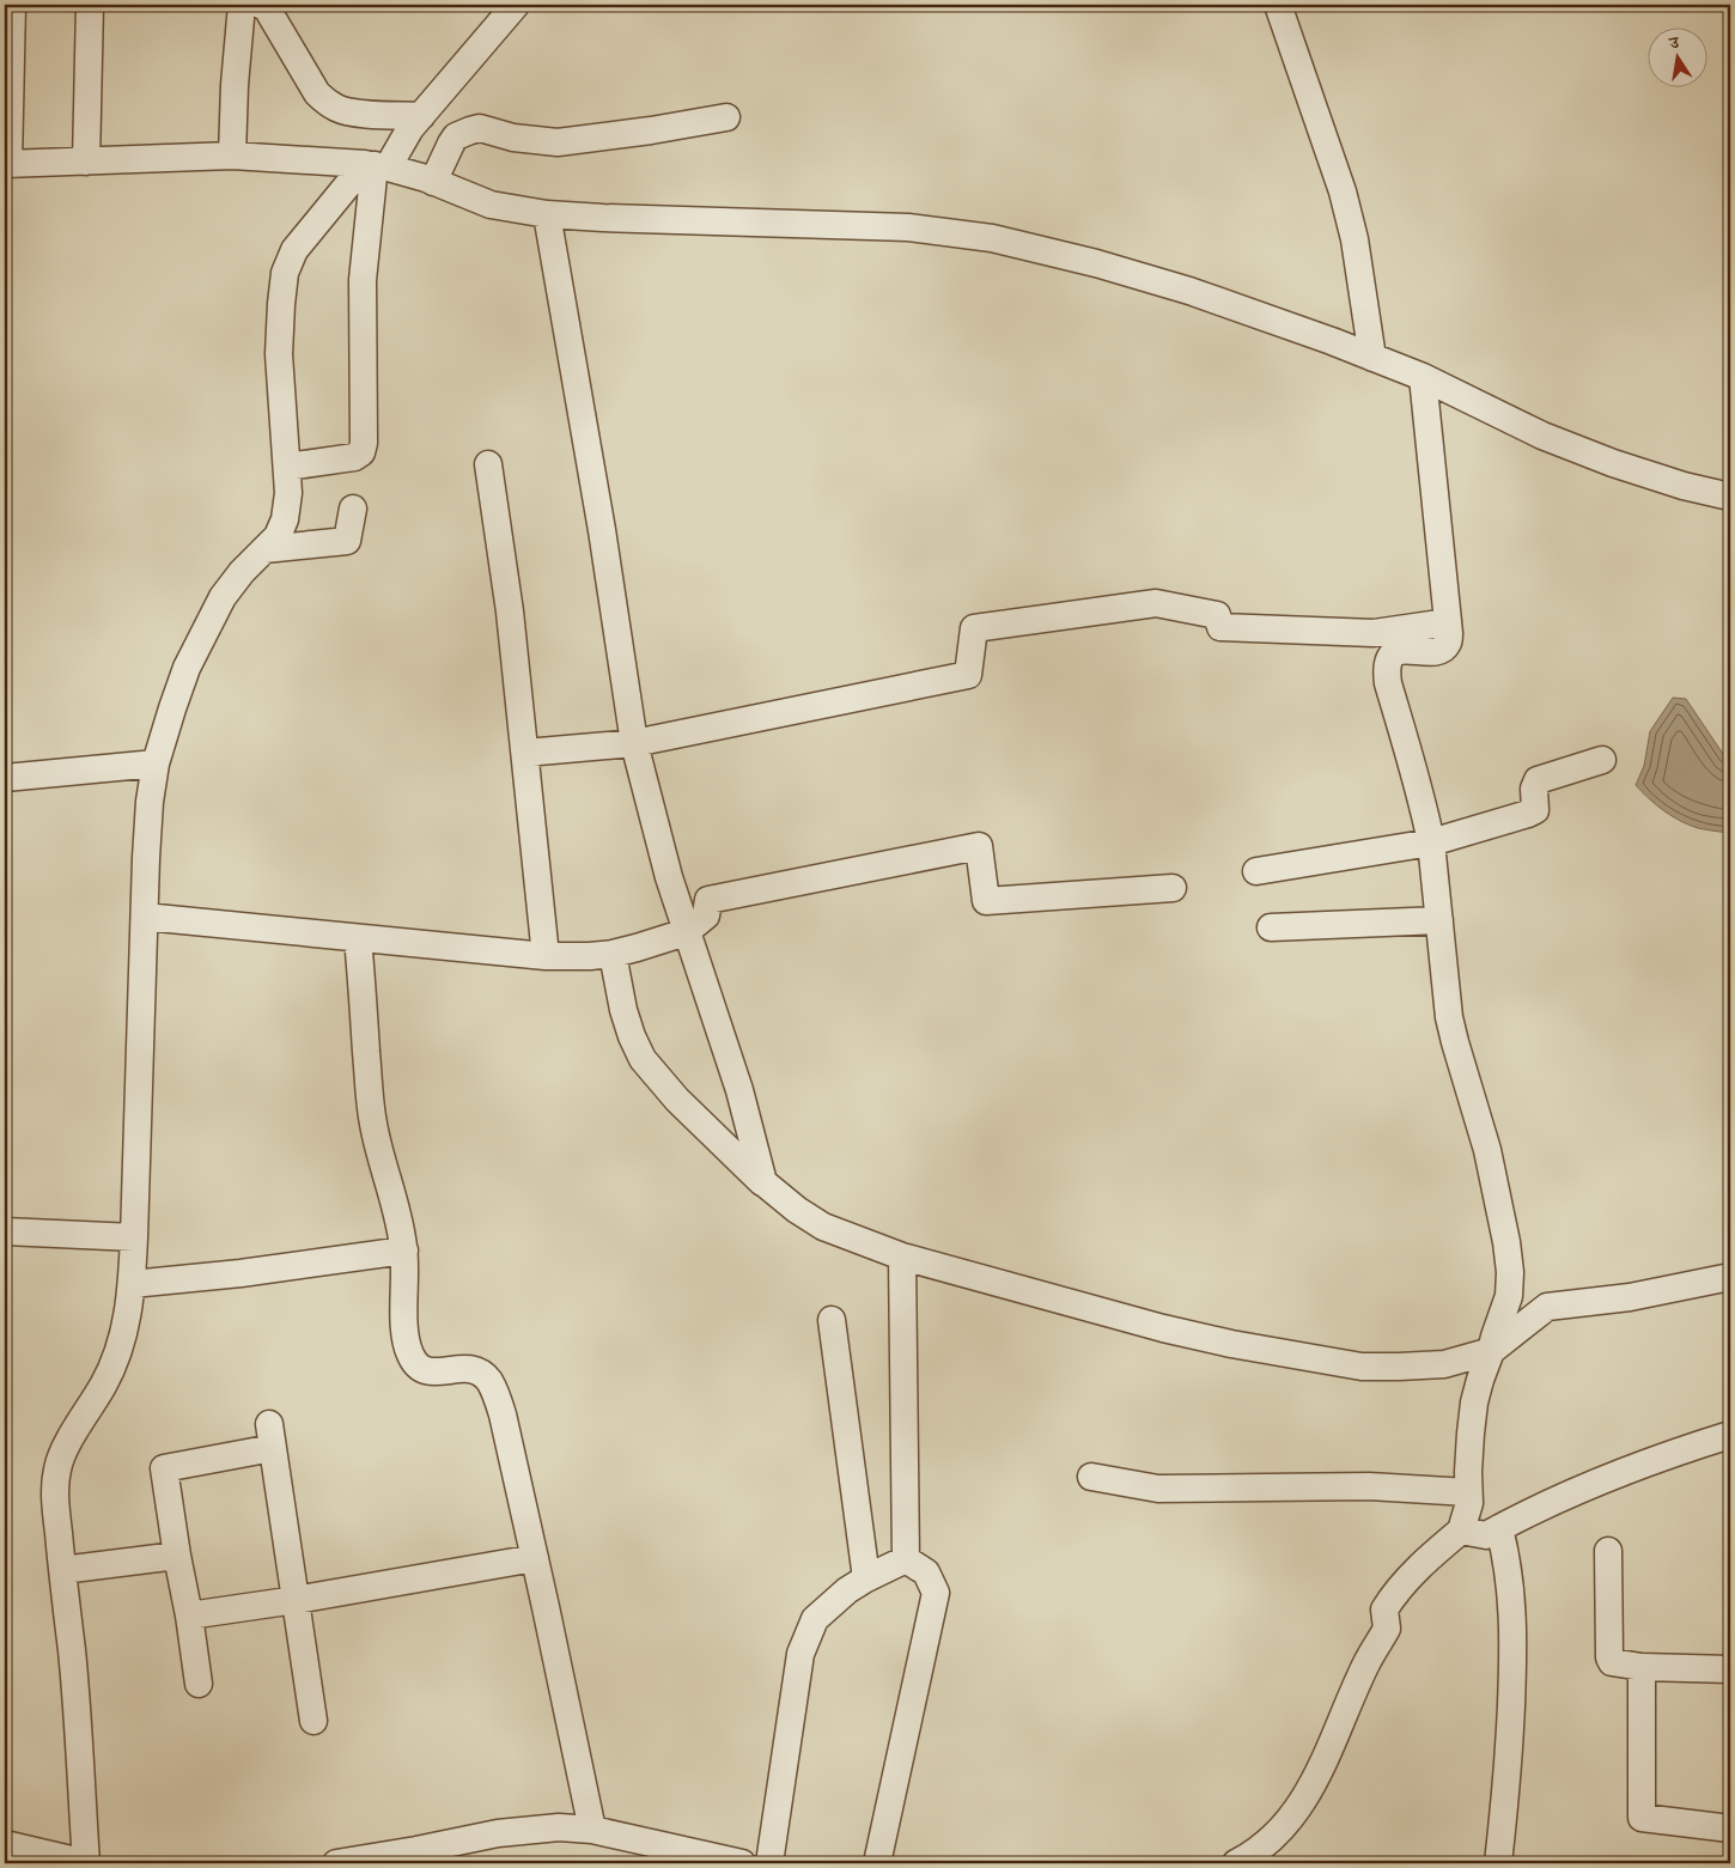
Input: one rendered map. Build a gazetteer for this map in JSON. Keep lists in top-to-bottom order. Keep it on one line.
{"north":"top"}
